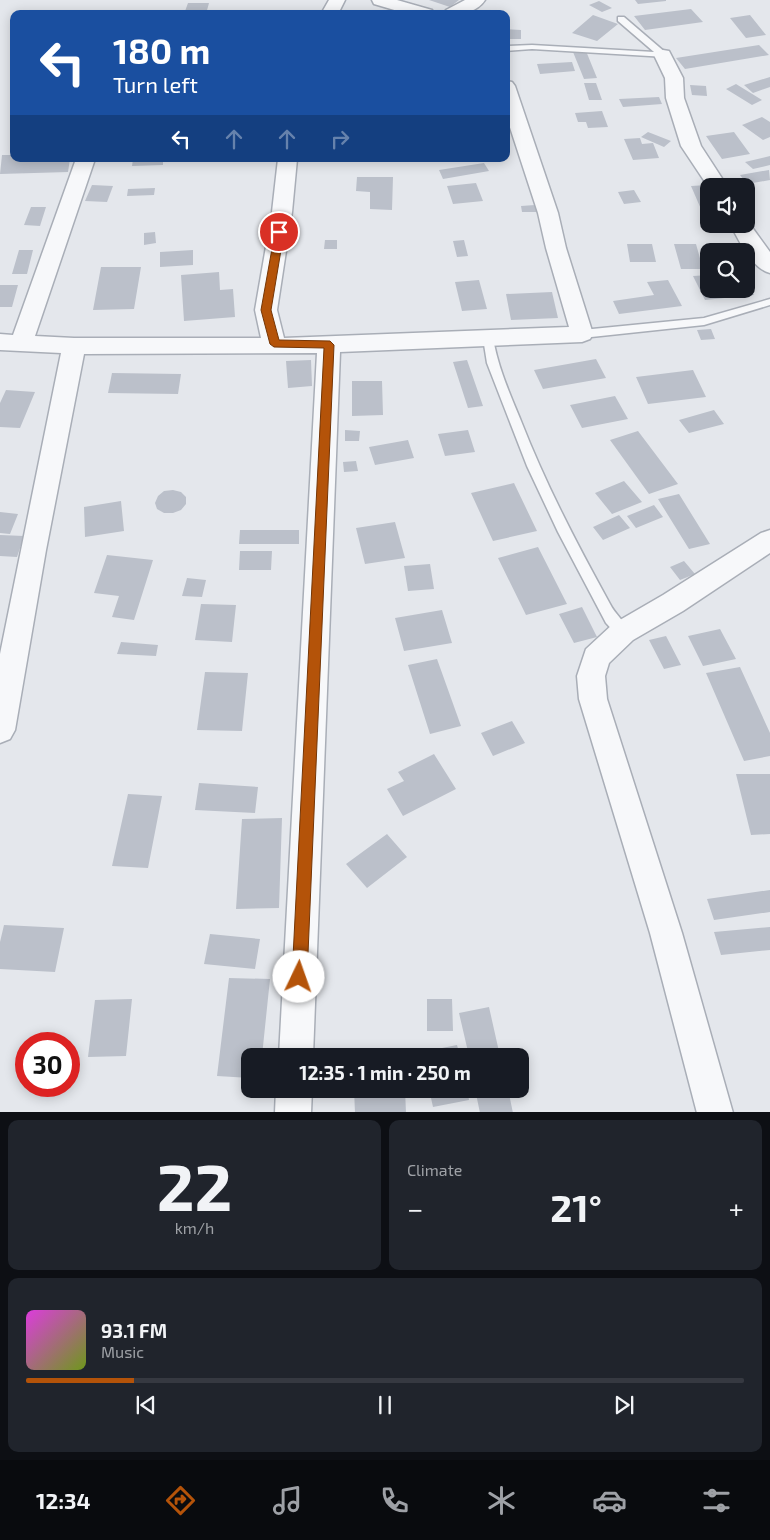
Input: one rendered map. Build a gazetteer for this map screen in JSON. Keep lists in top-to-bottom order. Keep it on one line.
{"page":{"turn":["180 m","Turn left"],"limit":"30","trip":"12:35 · 1 min · 250 m","tile":[["22","km/h"],"Climate"],"heat":["−","21°","+"],"song":["93.1 FM","Music"],"tabs":"12:34"}}
